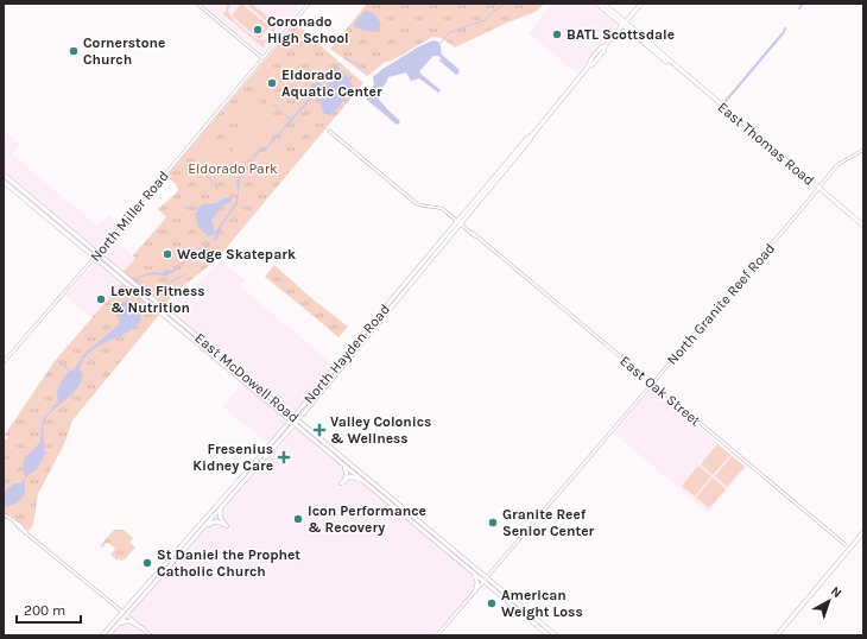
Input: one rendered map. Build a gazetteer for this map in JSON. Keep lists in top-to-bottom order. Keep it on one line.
{"streets":{"main road":["East Thomas Road","North Hayden Road","East McDowell Road"],"street":["North Miller Road","North Granite Reef Road","East Oak Street"]},"crossings":[["East Thomas Road","North Granite Reef Road"],["East Thomas Road","North Hayden Road"],["North Miller Road","East McDowell Road"],["North Granite Reef Road","East McDowell Road"],["North Granite Reef Road","East Oak Street"],["North Hayden Road","East McDowell Road"],["North Hayden Road","East Oak Street"]],"parks":["Eldorado Park"],"places":{"other":["Coronado High School","BATL Scottsdale","Cornerstone Church","Eldorado Aquatic Center","Wedge Skatepark","Levels Fitness & Nutrition","Icon Performance & Recovery","Granite Reef Senior Center","St Daniel the Prophet Catholic Church","American Weight Loss"],"health":["Valley Colonics & Wellness","Fresenius Kidney Care"]},"scale_bar":"200 m","north":"top right"}
